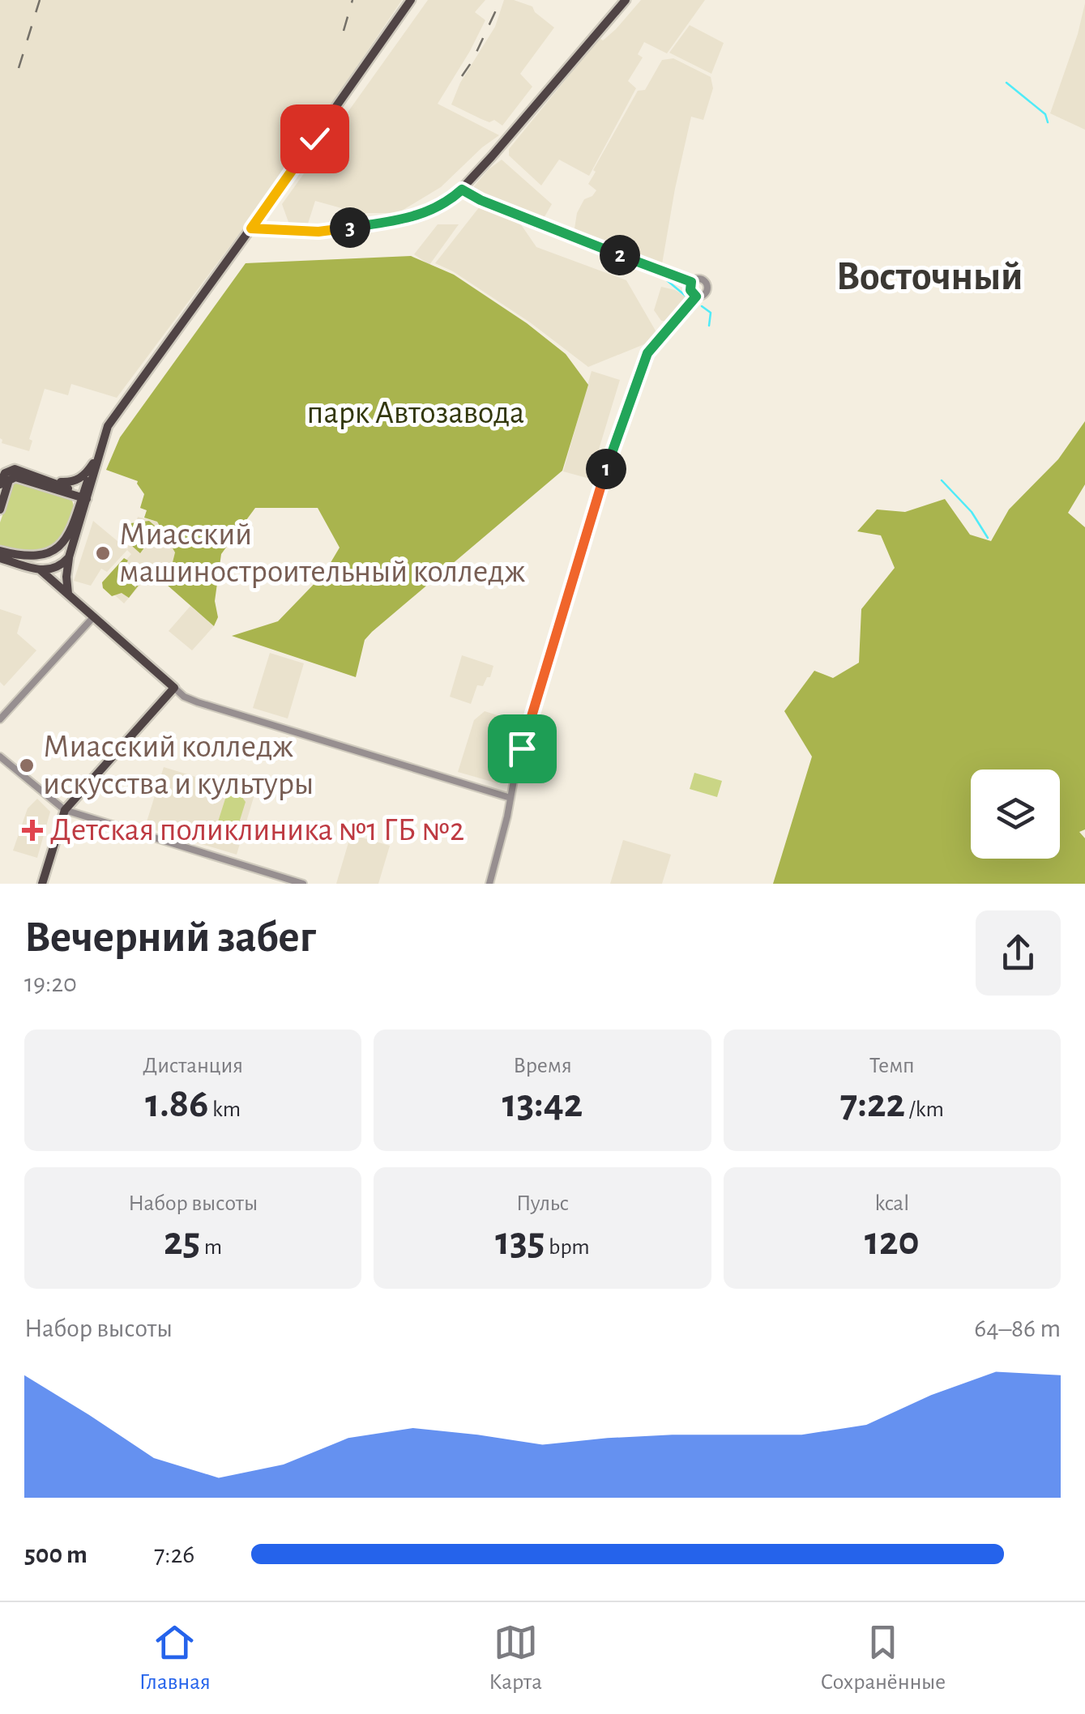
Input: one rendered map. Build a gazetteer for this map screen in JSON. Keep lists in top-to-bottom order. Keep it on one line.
{"districts":["Восточный"],"parks":["парк Автозавода"],"places":{"other":["Миасский машиностроительный колледж","Миасский колледж искусства и культуры"],"health":["Детская поликлиника №1 ГБ №2"]},"page":{"pins":["3","2","1"],"heading":["Вечерний забег","19:20"],"stats":[["Дистанция","1.86 km"],["Время","13:42"],["Темп","7:22 /km"],["Набор высоты","25 m"],["Пульс","135 bpm"],["kcal","120"]],"chart":["Набор высоты","64–86 m"],"list":[{"name":"500 m","note":"7:26"}],"tabs":["Главная","Карта","Сохранённые"]}}
